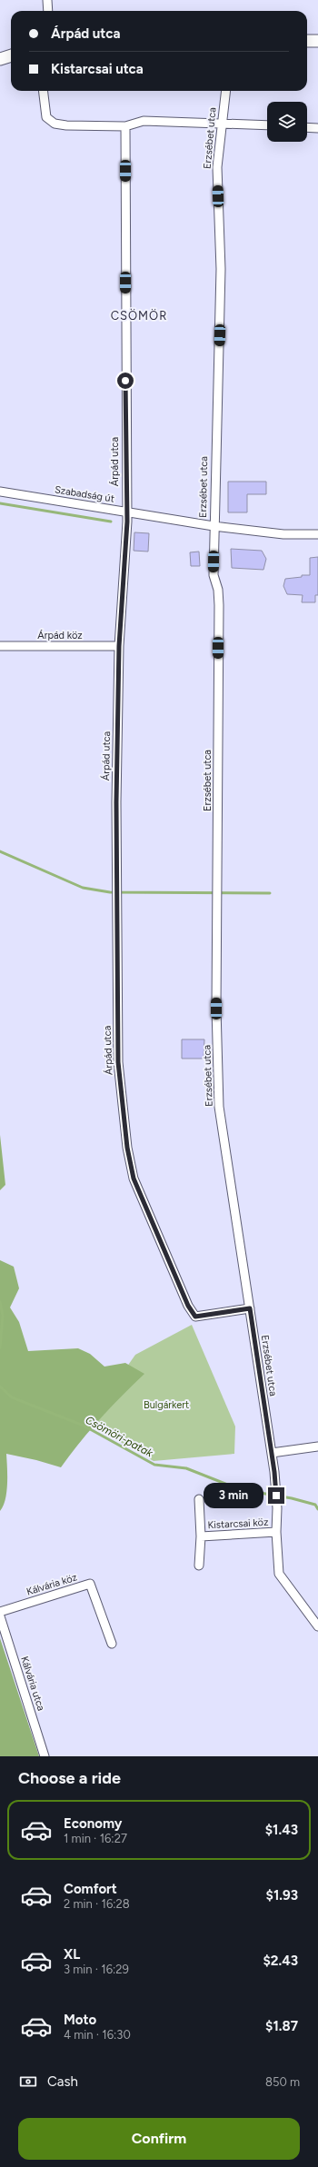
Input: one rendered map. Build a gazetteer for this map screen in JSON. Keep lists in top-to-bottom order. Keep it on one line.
{"streets":{"street":["Erzsébet utca","Árpád utca","Szabadság út","Árpád köz","Kistarcsai köz","Kálvária köz","Kálvária utca"]},"crossings":[["Erzsébet utca","Árpád utca"],["Erzsébet utca","Szabadság út"],["Erzsébet utca","Kistarcsai köz"],["Árpád utca","Szabadság út"],["Árpád utca","Árpád köz"]],"districts":["CSÖMÖR"],"water":["Csömöri-patak"],"parks":["Bulgárkert"],"page":{"banner":["Árpád utca","Kistarcsai utca"],"bubble":"3 min","heading":"Choose a ride","list":[{"name":"Economy","note":"1 min · 16:27","value":"$1.43"},{"name":"Comfort","note":"2 min · 16:28","value":"$1.93"},{"name":"XL","note":"3 min · 16:29","value":"$2.43"},{"name":"Moto","note":"4 min · 16:30","value":"$1.87"}],"pay":["Cash","850 m"],"buttons":"Confirm"}}
